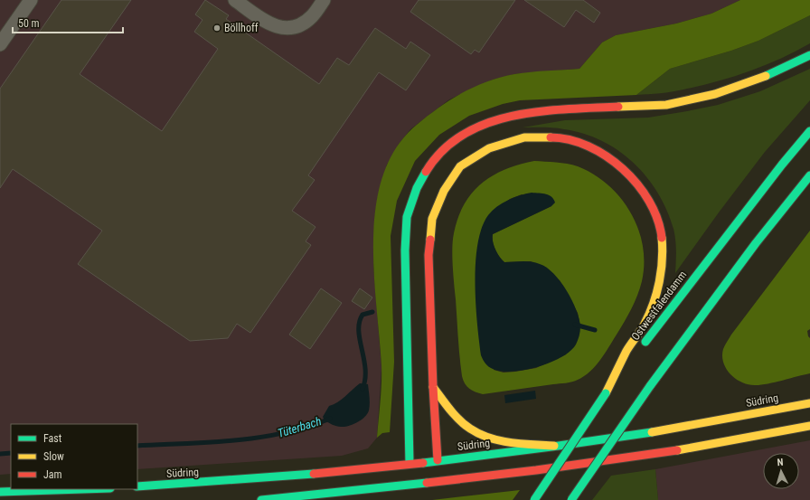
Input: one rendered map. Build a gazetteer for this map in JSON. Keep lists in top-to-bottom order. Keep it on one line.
{"streets":{"main road":["Ostwestfalendamm","Südring"]},"water":["Tüterbach"],"places":["Böllhoff"],"legend":["Fast","Slow","Jam"],"scale_bar":"50 m","north":"top"}
